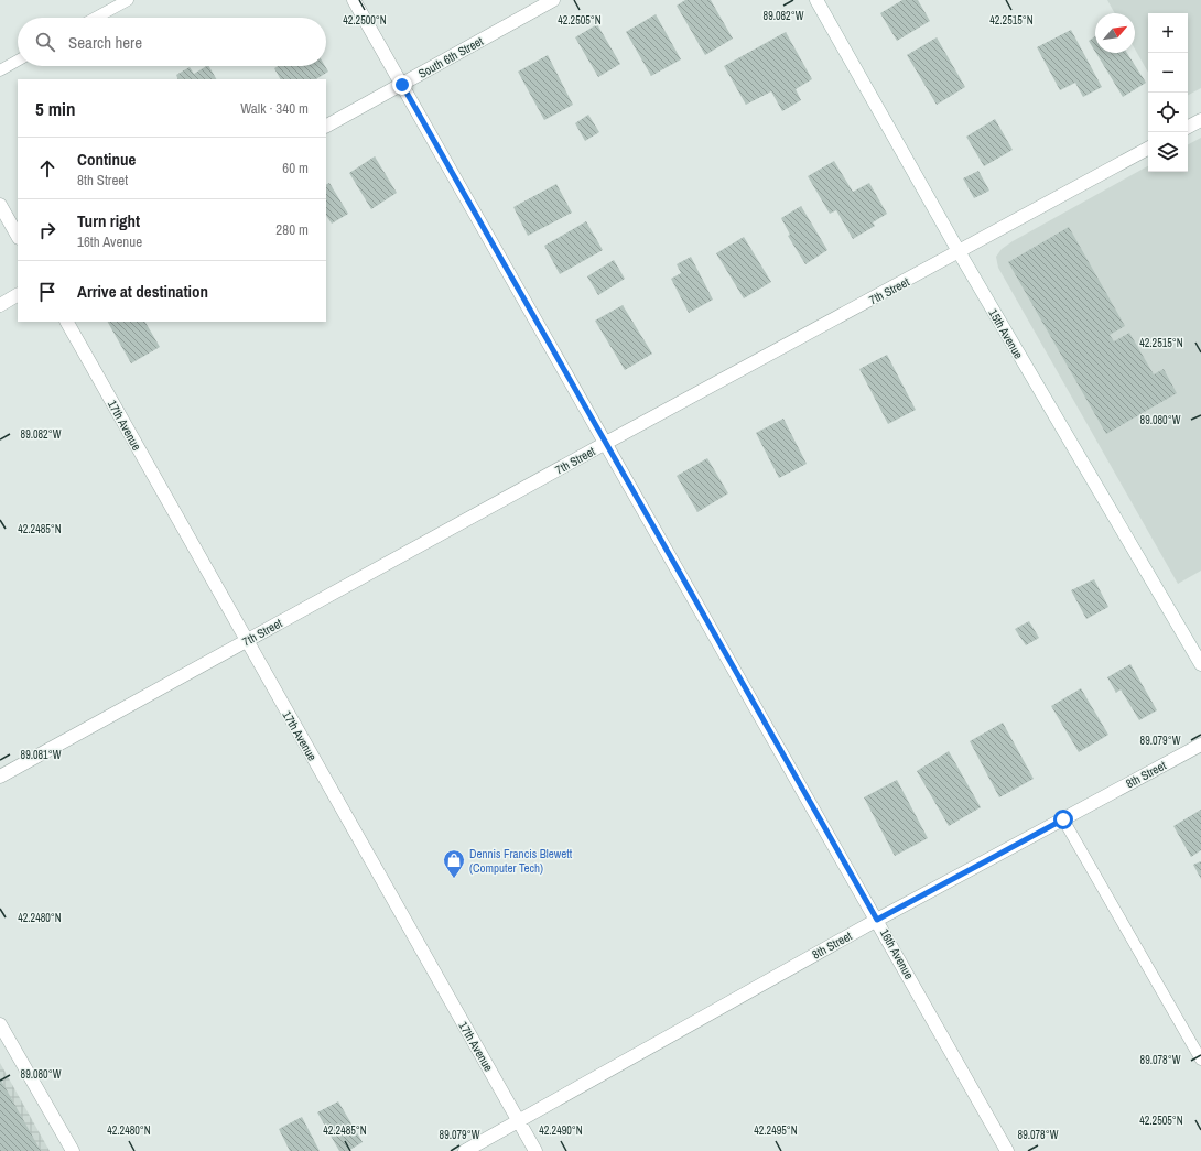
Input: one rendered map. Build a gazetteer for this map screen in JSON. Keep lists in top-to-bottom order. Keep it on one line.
{"streets":{"street":["South 6th Street","7th Street","15th Avenue","17th Avenue","8th Street","16th Avenue"]},"crossings":[["South 6th Street","16th Avenue"],["7th Street","15th Avenue"],["7th Street","17th Avenue"],["7th Street","16th Avenue"],["17th Avenue","8th Street"],["8th Street","16th Avenue"]],"places":{"shop":["Dennis Francis Blewett (Computer Tech)"]},"north":"top right","page":{"map_buttons":["+","−"],"search":"Search here","heading":["5 min","Walk · 340 m"],"list":[["Continue","8th Street","60 m"],["Turn right","16th Avenue","280 m"],"Arrive at destination"]},"coordinates":["89.082°W","42.2500°N","42.2505°N","42.2515°N","89.080°W","42.2485°N","89.079°W","89.081°W","42.2480°N","89.078°W","42.2490°N","42.2495°N"]}
